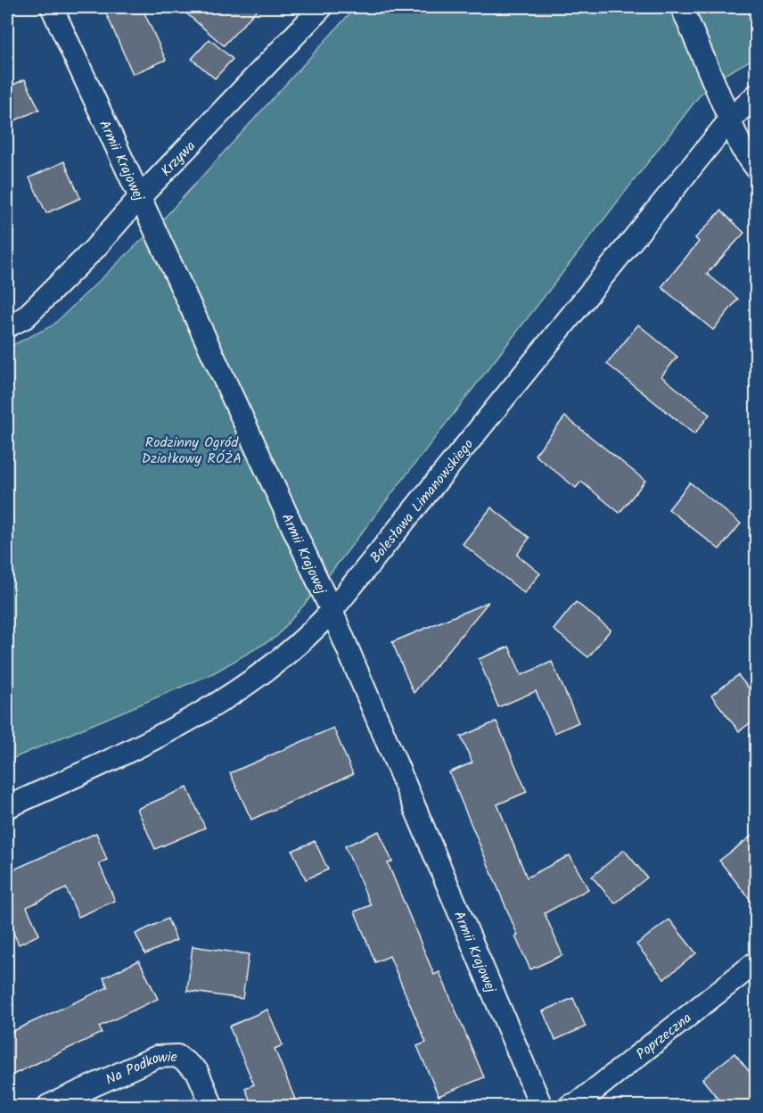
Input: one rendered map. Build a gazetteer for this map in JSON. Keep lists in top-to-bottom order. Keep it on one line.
{"streets":{"street":["Krzywa","Armii Krajowej","Bolesława Limanowskiego","Poprzeczna","Na Podkowie"]},"crossings":[["Krzywa","Armii Krajowej"],["Armii Krajowej","Bolesława Limanowskiego"]],"parks":["Rodzinny Ogród Działkowy RÓŻA"]}
